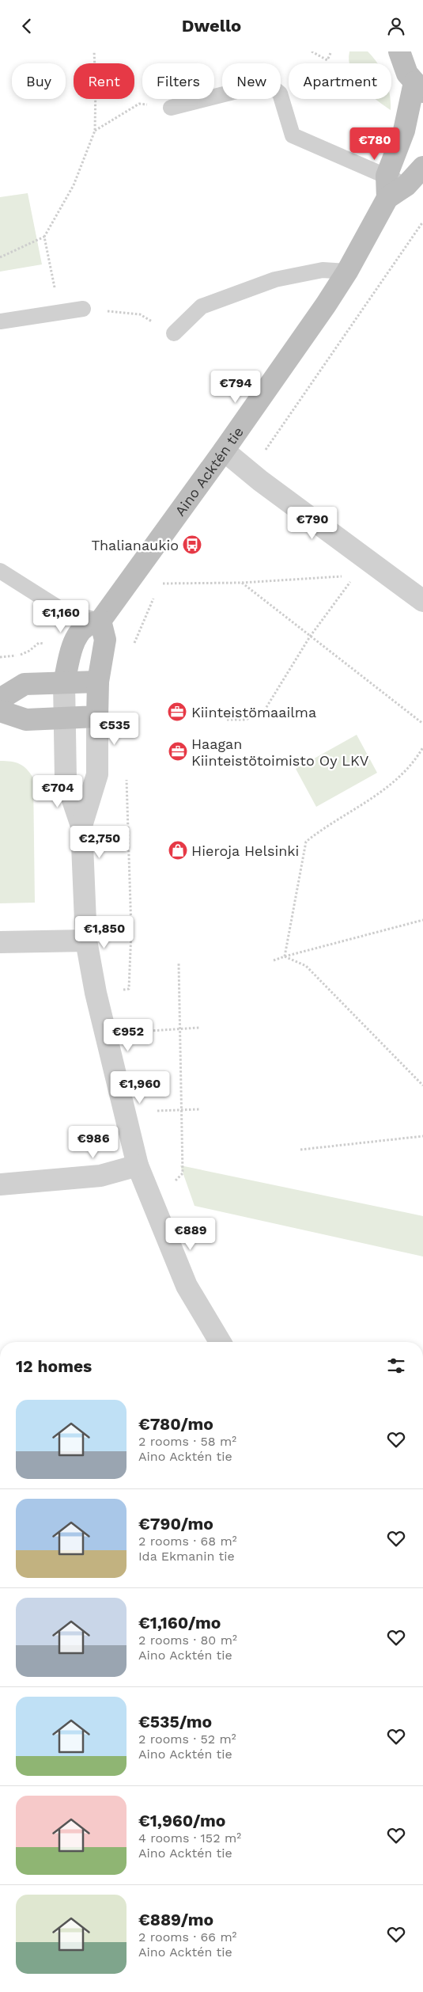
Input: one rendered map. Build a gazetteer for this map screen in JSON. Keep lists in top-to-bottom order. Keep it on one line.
{"streets":{"main road":["Aino Acktén tie"]},"places":{"bus stop":["Thalianaukio"],"office":["Kiinteistömaailma","Haagan Kiinteistötoimisto Oy LKV"],"shop":["Hieroja Helsinki"]},"page":{"header":"Dwello","chip":["Buy","Rent","Filters","New","Apartment"],"price":["€780","€794","€790","€1,160","€535","€704","€2,750","€1,850","€952","€1,960","€986","€889"],"heading":"12 homes","list":[{"name":"€780/mo","note":"2 rooms · 58 m² · Aino Acktén tie"},{"name":"€790/mo","note":"2 rooms · 68 m² · Ida Ekmanin tie"},{"name":"€1,160/mo","note":"2 rooms · 80 m² · Aino Acktén tie"},{"name":"€535/mo","note":"2 rooms · 52 m² · Aino Acktén tie"},{"name":"€1,960/mo","note":"4 rooms · 152 m² · Aino Acktén tie"},{"name":"€889/mo","note":"2 rooms · 66 m² · Aino Acktén tie"}]}}
